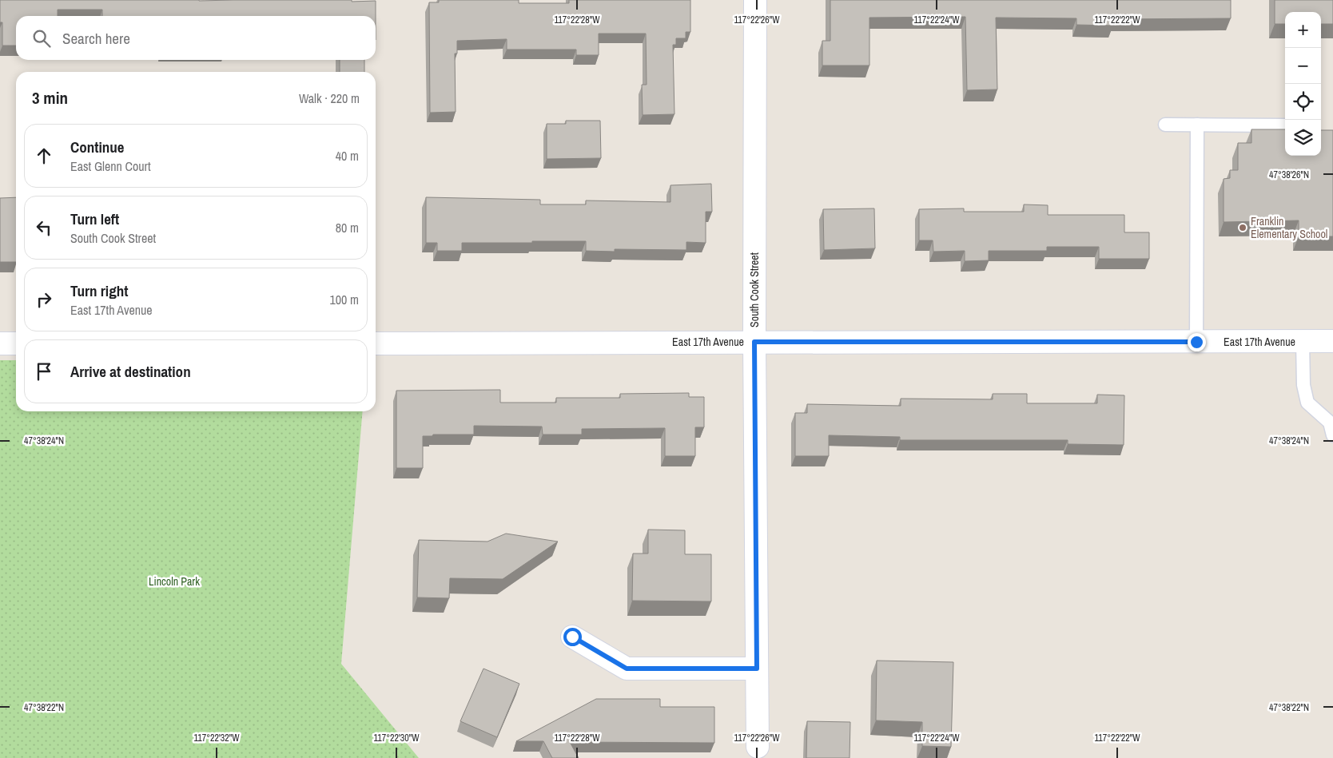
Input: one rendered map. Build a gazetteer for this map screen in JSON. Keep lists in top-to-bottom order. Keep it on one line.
{"streets":{"street":["South Cook Street","East 17th Avenue"]},"crossings":[["South Cook Street","East 17th Avenue"]],"parks":["Lincoln Park"],"places":["Franklin Elementary School"],"page":{"map_buttons":["+","−"],"search":"Search here","heading":["3 min","Walk · 220 m"],"list":[["Continue","East Glenn Court","40 m"],["Turn left","South Cook Street","80 m"],["Turn right","East 17th Avenue","100 m"],"Arrive at destination"]},"coordinates":["117°22'28\"W","117°22'26\"W","117°22'24\"W","117°22'22\"W","47°38'26\"N","47°38'24\"N","47°38'22\"N","117°22'32\"W","117°22'30\"W"]}
